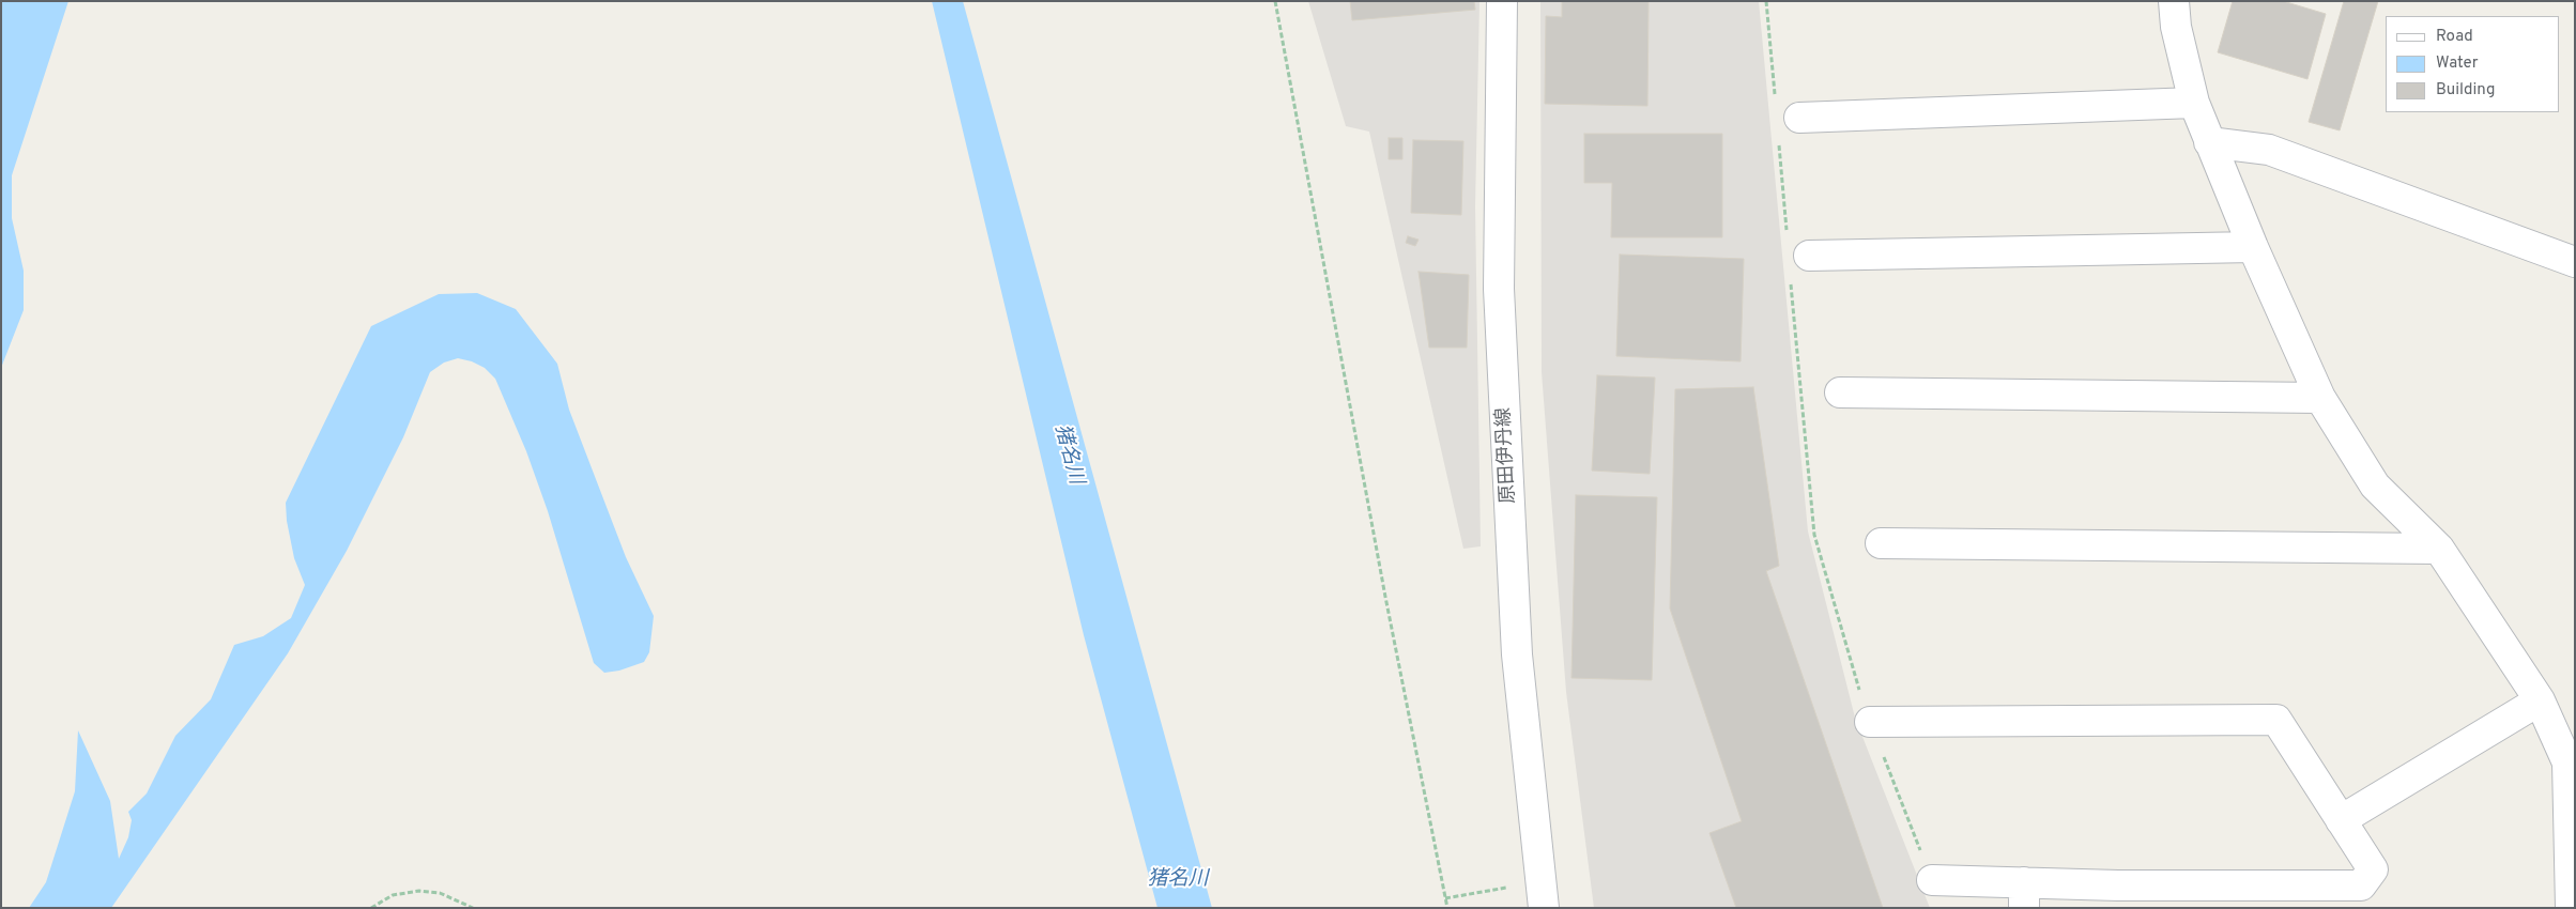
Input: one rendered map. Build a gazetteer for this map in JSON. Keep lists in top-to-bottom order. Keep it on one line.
{"streets":{"street":["原田伊丹線"]},"water":["猪名川"],"legend":["Road","Water","Building"]}
